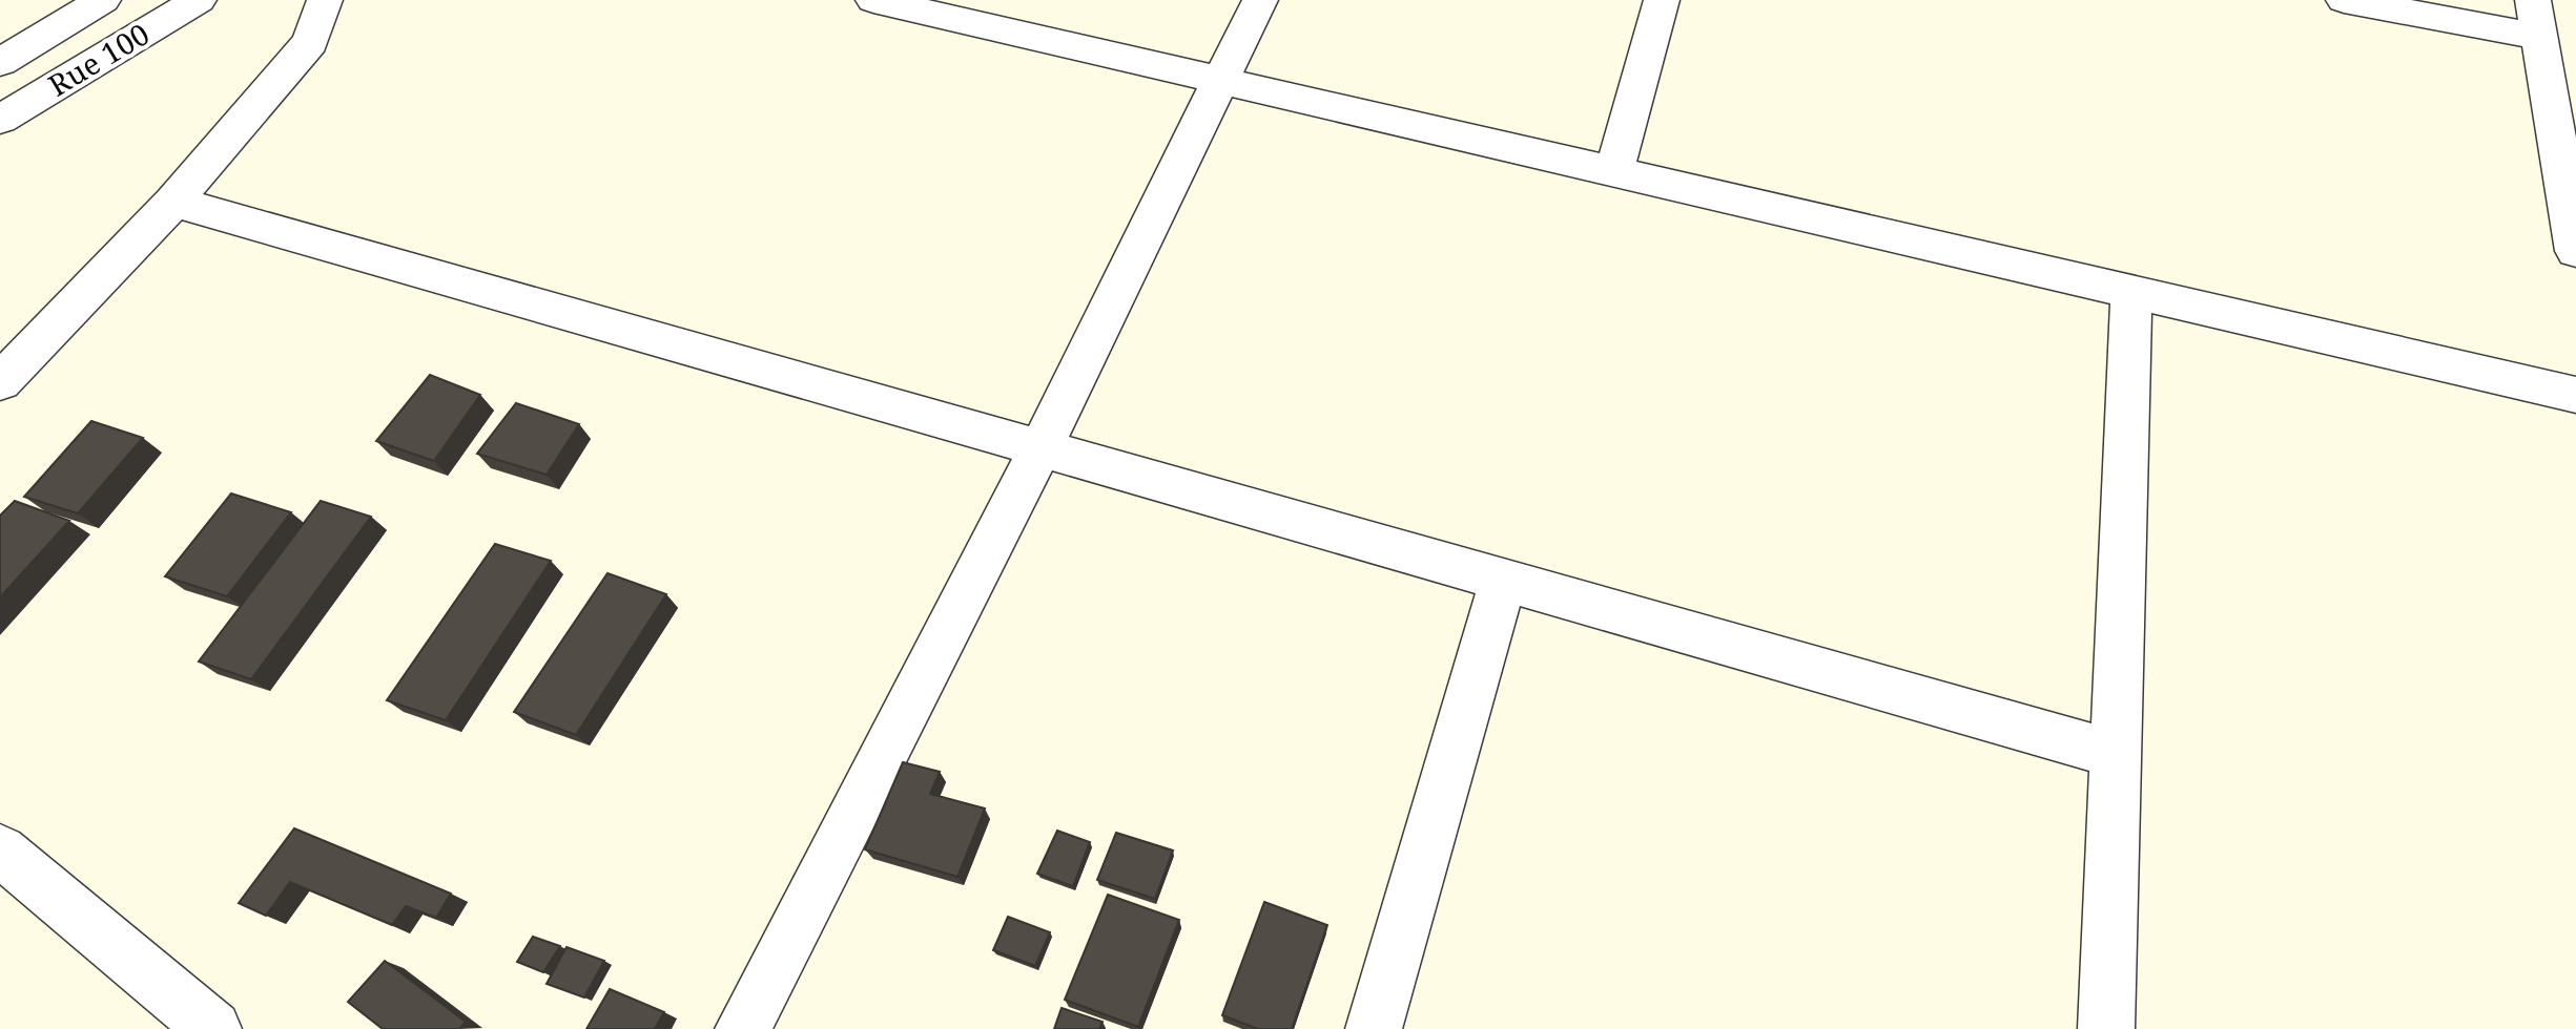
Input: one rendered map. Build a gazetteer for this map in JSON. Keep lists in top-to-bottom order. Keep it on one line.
{"streets":{"street":["Rue 100"]}}
